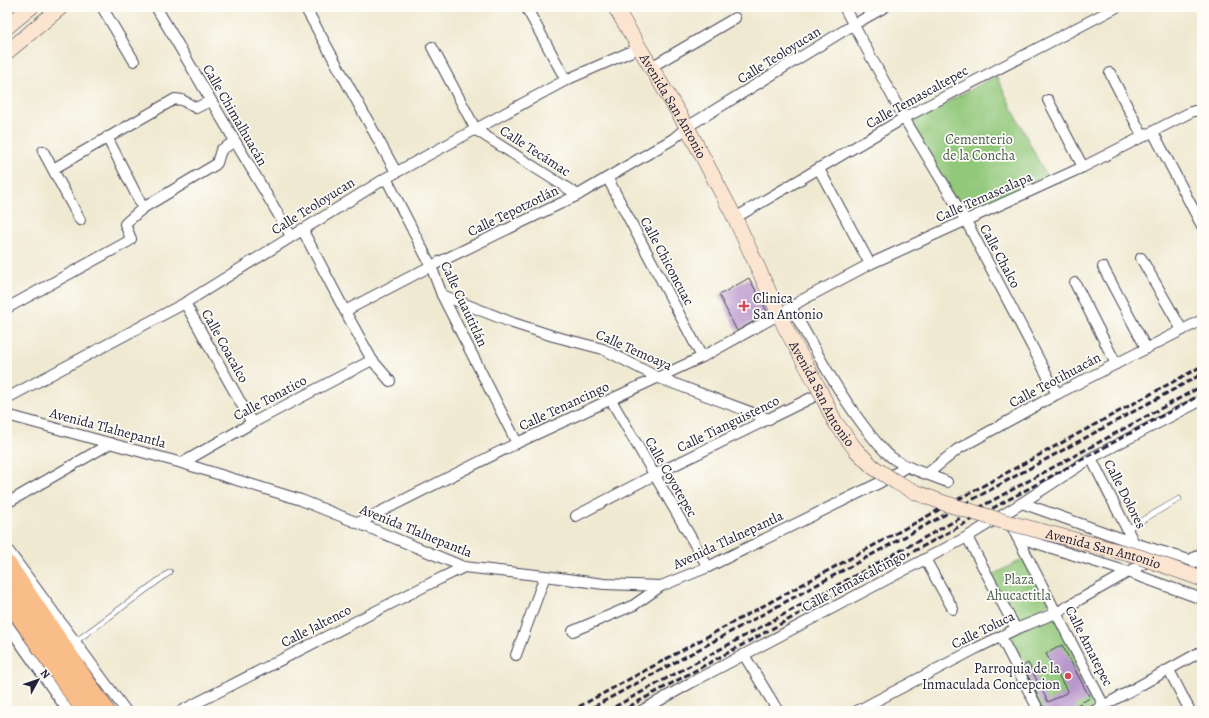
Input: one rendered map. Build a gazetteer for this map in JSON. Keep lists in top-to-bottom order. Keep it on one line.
{"streets":{"main road":["Avenida San Antonio"],"street":["Calle Teoloyucan","Calle Temascaltepec","Calle Chimalhuacán","Calle Tecámac","Calle Temascalapa","Calle Tepotzotlán","Calle Chalco","Calle Chiconcuac","Calle Cuautitlán","Calle Coacalco","Calle Temoaya","Calle Teotihuacán","Calle Tonatico","Calle Tenancingo","Calle Tianguistenco","Avenida Tlalnepantla","Calle Coyotepec","Calle Dolores","Calle Temascalcingo","Calle Jaltenco","Calle Toluca","Calle Amatepec"]},"crossings":[["Calle Teoloyucan","Avenida San Antonio"],["Calle Teoloyucan","Calle Chimalhuacán"],["Calle Teoloyucan","Calle Tecámac"],["Calle Teoloyucan","Calle Tepotzotlán"],["Calle Teoloyucan","Calle Chalco"],["Calle Teoloyucan","Calle Cuautitlán"],["Calle Teoloyucan","Calle Coacalco"],["Calle Temascaltepec","Avenida San Antonio"],["Calle Temascaltepec","Calle Chalco"],["Avenida San Antonio","Calle Temascalapa"],["Avenida San Antonio","Calle Tepotzotlán"],["Avenida San Antonio","Calle Teotihuacán"],["Avenida San Antonio","Calle Tenancingo"],["Avenida San Antonio","Avenida Tlalnepantla"],["Avenida San Antonio","Calle Dolores"],["Avenida San Antonio","Calle Temascalcingo"],["Avenida San Antonio","Calle Toluca"],["Avenida San Antonio","Calle Amatepec"],["Calle Tecámac","Calle Tepotzotlán"],["Calle Temascalapa","Calle Chalco"],["Calle Temascalapa","Calle Tenancingo"],["Calle Tepotzotlán","Calle Chiconcuac"],["Calle Tepotzotlán","Calle Cuautitlán"],["Calle Chalco","Calle Teotihuacán"],["Calle Chiconcuac","Calle Tenancingo"],["Calle Cuautitlán","Calle Temoaya"],["Calle Cuautitlán","Calle Tenancingo"],["Calle Coacalco","Calle Tonatico"],["Calle Temoaya","Calle Tenancingo"],["Calle Temoaya","Calle Tianguistenco"],["Calle Tonatico","Avenida Tlalnepantla"],["Calle Tenancingo","Avenida Tlalnepantla"],["Calle Tenancingo","Calle Coyotepec"],["Calle Tianguistenco","Calle Coyotepec"],["Avenida Tlalnepantla","Calle Coyotepec"],["Avenida Tlalnepantla","Calle Jaltenco"],["Calle Dolores","Calle Temascalcingo"],["Calle Temascalcingo","Calle Amatepec"],["Calle Toluca","Calle Amatepec"]],"parks":["Cementerio de la Concha","Plaza Ahucactitla"],"places":{"health":["Clinica San Antonio"],"other":["Parroquia de la Inmaculada Concepcion"]},"north":"top right"}
